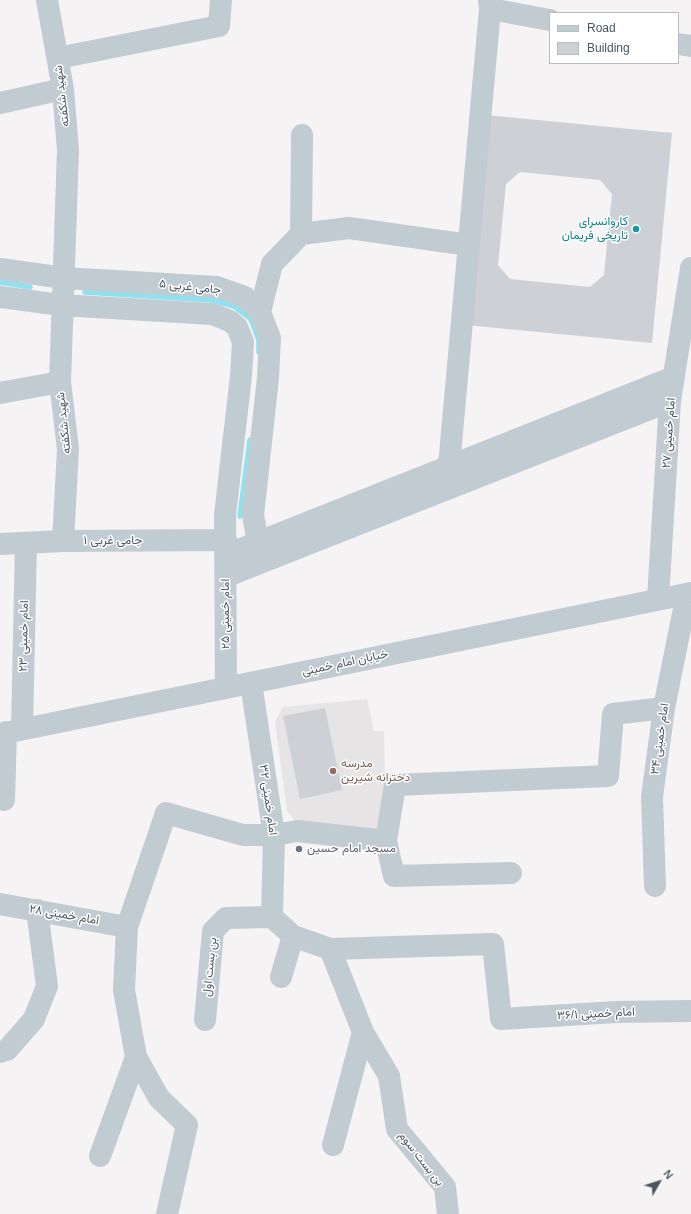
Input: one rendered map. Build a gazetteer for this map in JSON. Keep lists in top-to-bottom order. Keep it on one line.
{"streets":{"street":["شهید شکفته","جامی غربی ۵","امام خمینی ۲۷","جامی غربی ۱","امام خمینی ۲۵","امام خمینی ۲۳","خیابان امام خمینی","امام خمینی ۳۴","امام خمینی ۳۲","امام خمینی ۲۸","بن بست اول","امام خمینی ۳۶/۱","بن بست سوم"]},"crossings":[["شهید شکفته","جامی غربی ۵"],["شهید شکفته","جامی غربی ۱"],["جامی غربی ۵","جامی غربی ۱"],["جامی غربی ۵","امام خمینی ۲۵"],["امام خمینی ۲۷","خیابان امام خمینی"],["جامی غربی ۱","امام خمینی ۲۵"],["جامی غربی ۱","امام خمینی ۲۳"],["امام خمینی ۲۵","خیابان امام خمینی"],["امام خمینی ۲۳","خیابان امام خمینی"],["خیابان امام خمینی","امام خمینی ۳۴"],["خیابان امام خمینی","امام خمینی ۳۲"],["امام خمینی ۳۲","بن بست اول"],["امام خمینی ۳۶/۱","بن بست سوم"]],"places":["کاروانسرای تاریخی فریمان","مدرسه دخترانه شیرین","مسجد امام حسین"],"legend":["Road","Building"],"north":"top right"}
